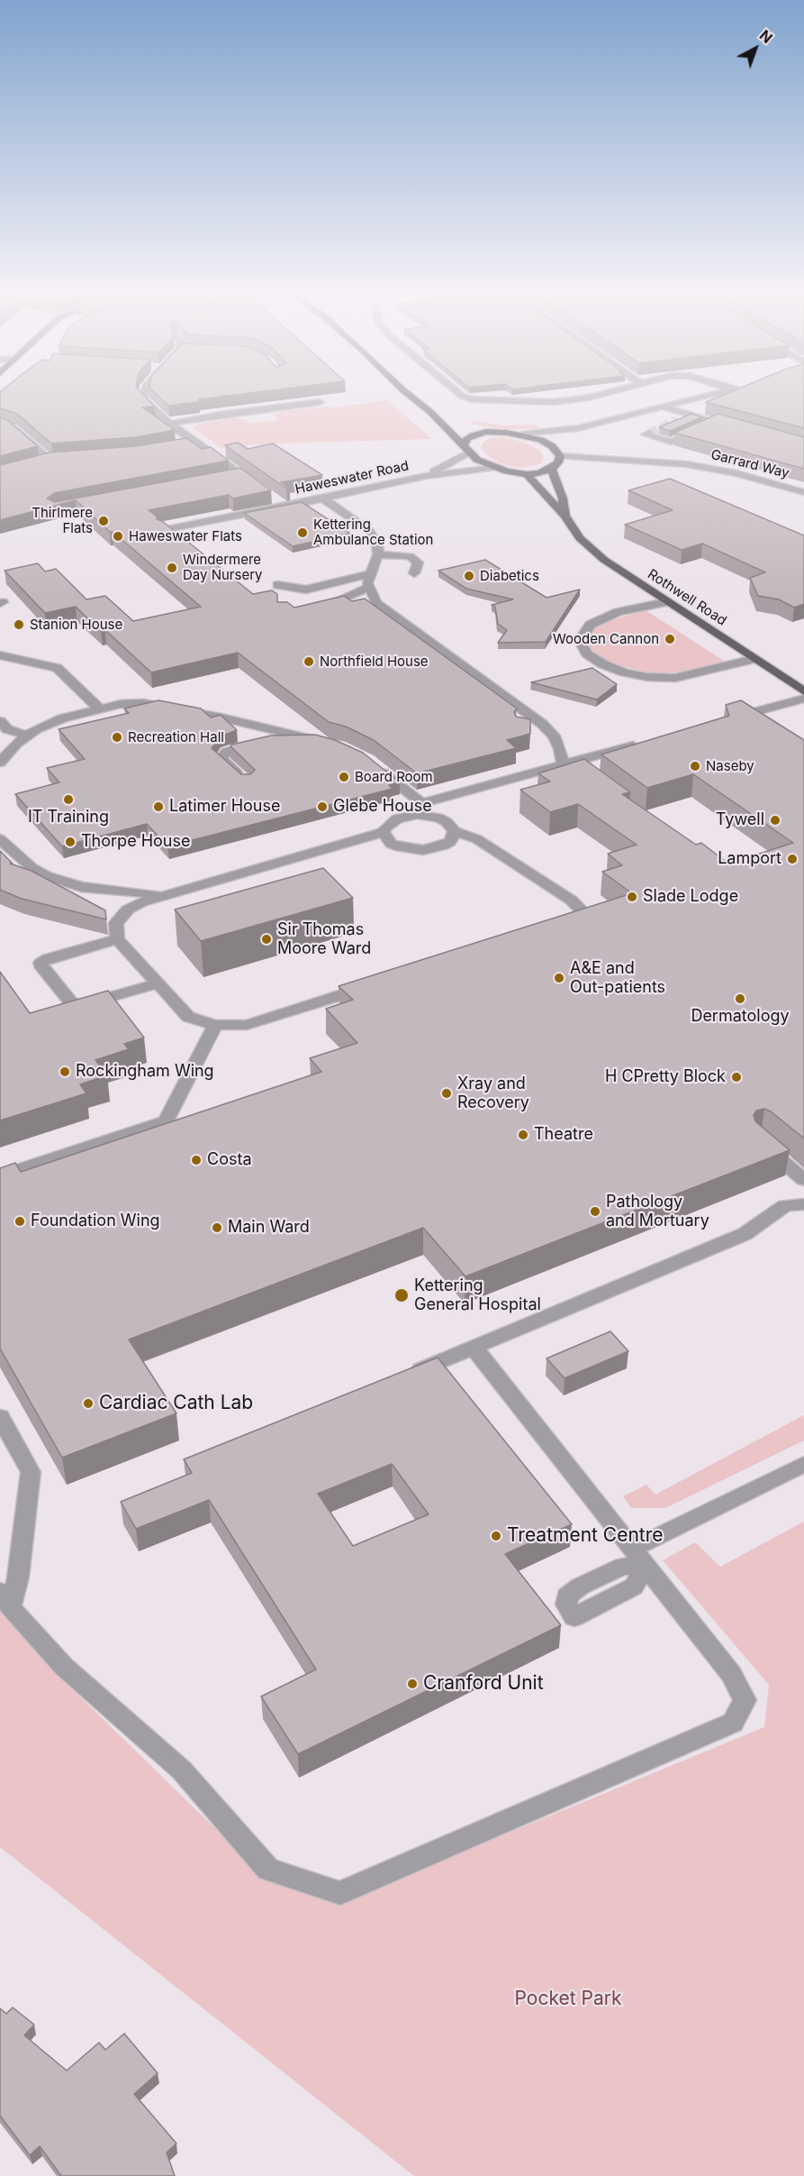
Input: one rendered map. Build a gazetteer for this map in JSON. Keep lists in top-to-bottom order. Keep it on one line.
{"streets":{"main road":["Rothwell Road"],"street":["Garrard Way","Haweswater Road"]},"parks":["Pocket Park"],"places":["Thirlmere Flats","Kettering Ambulance Station","Haweswater Flats","Windermere Day Nursery","Diabetics","Stanion House","Wooden Cannon","Northfield House","Recreation Hall","Naseby","Board Room","IT Training","Latimer House","Glebe House","Tywell","Thorpe House","Lamport","Slade Lodge","Sir Thomas Moore Ward","A&E and Out-patients","Dermatology","Rockingham Wing","H CPretty Block","Xray and Recovery","Theatre","Costa","Pathology and Mortuary","Foundation Wing","Main Ward","Kettering General Hospital","Cardiac Cath Lab","Treatment Centre","Cranford Unit"],"north":"top right"}
